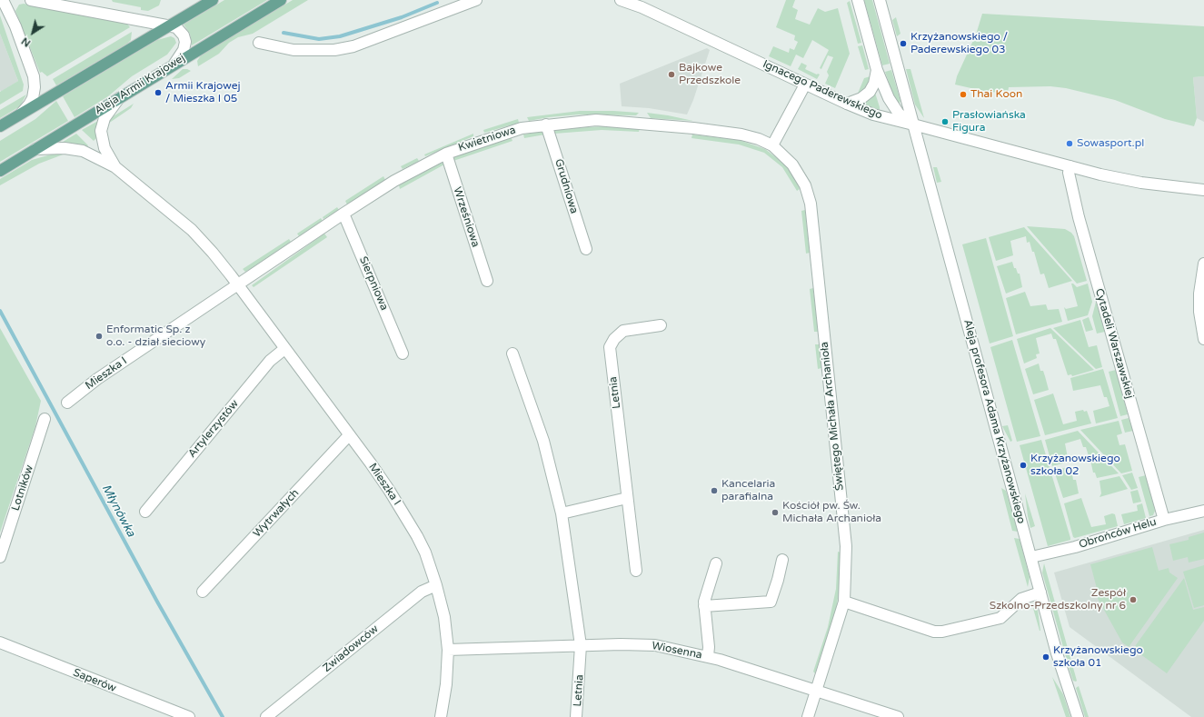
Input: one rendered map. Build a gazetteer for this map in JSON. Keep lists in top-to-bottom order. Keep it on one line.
{"streets":{"main road":["Aleja Armii Krajowej"],"street":["Ignacego Paderewskiego","Kwietniowa","Grudniowa","Wrześniowa","Sierpniowa","Cytadeli Warszawskiej","Mieszka I","Letnia","Świętego Michała Archanioła","Aleja profesora Adama Krzyżanowskiego","Artylerzystów","Lotników","Wytrwałych","Obrońców Helu","Zwiadowców","Wiosenna","Saperów"]},"crossings":[["Aleja Armii Krajowej","Mieszka I"],["Ignacego Paderewskiego","Cytadeli Warszawskiej"],["Ignacego Paderewskiego","Aleja profesora Adama Krzyżanowskiego"],["Kwietniowa","Grudniowa"],["Kwietniowa","Wrześniowa"],["Kwietniowa","Sierpniowa"],["Kwietniowa","Mieszka I"],["Kwietniowa","Świętego Michała Archanioła"],["Cytadeli Warszawskiej","Obrońców Helu"],["Mieszka I","Artylerzystów"],["Mieszka I","Wytrwałych"],["Mieszka I","Zwiadowców"],["Mieszka I","Wiosenna"],["Letnia","Wiosenna"],["Świętego Michała Archanioła","Wiosenna"],["Aleja profesora Adama Krzyżanowskiego","Obrońców Helu"]],"water":["Młynówka"],"places":["Krzyżanowskiego / Paderewskiego 03","Bajkowe Przedszkole","Armii Krajowej / Mieszka I 05","Thai Koon","Prasłowiańska Figura","Sowasport.pl","Enformatic Sp. z o.o. - dział sieciowy","Krzyżanowskiego szkoła 02","Kancelaria parafialna","Kościół pw. Św. Michała Archanioła","Zespół Szkolno-Przedszkolny nr 6","Krzyżanowskiego szkoła 01"],"north":"bottom left"}
